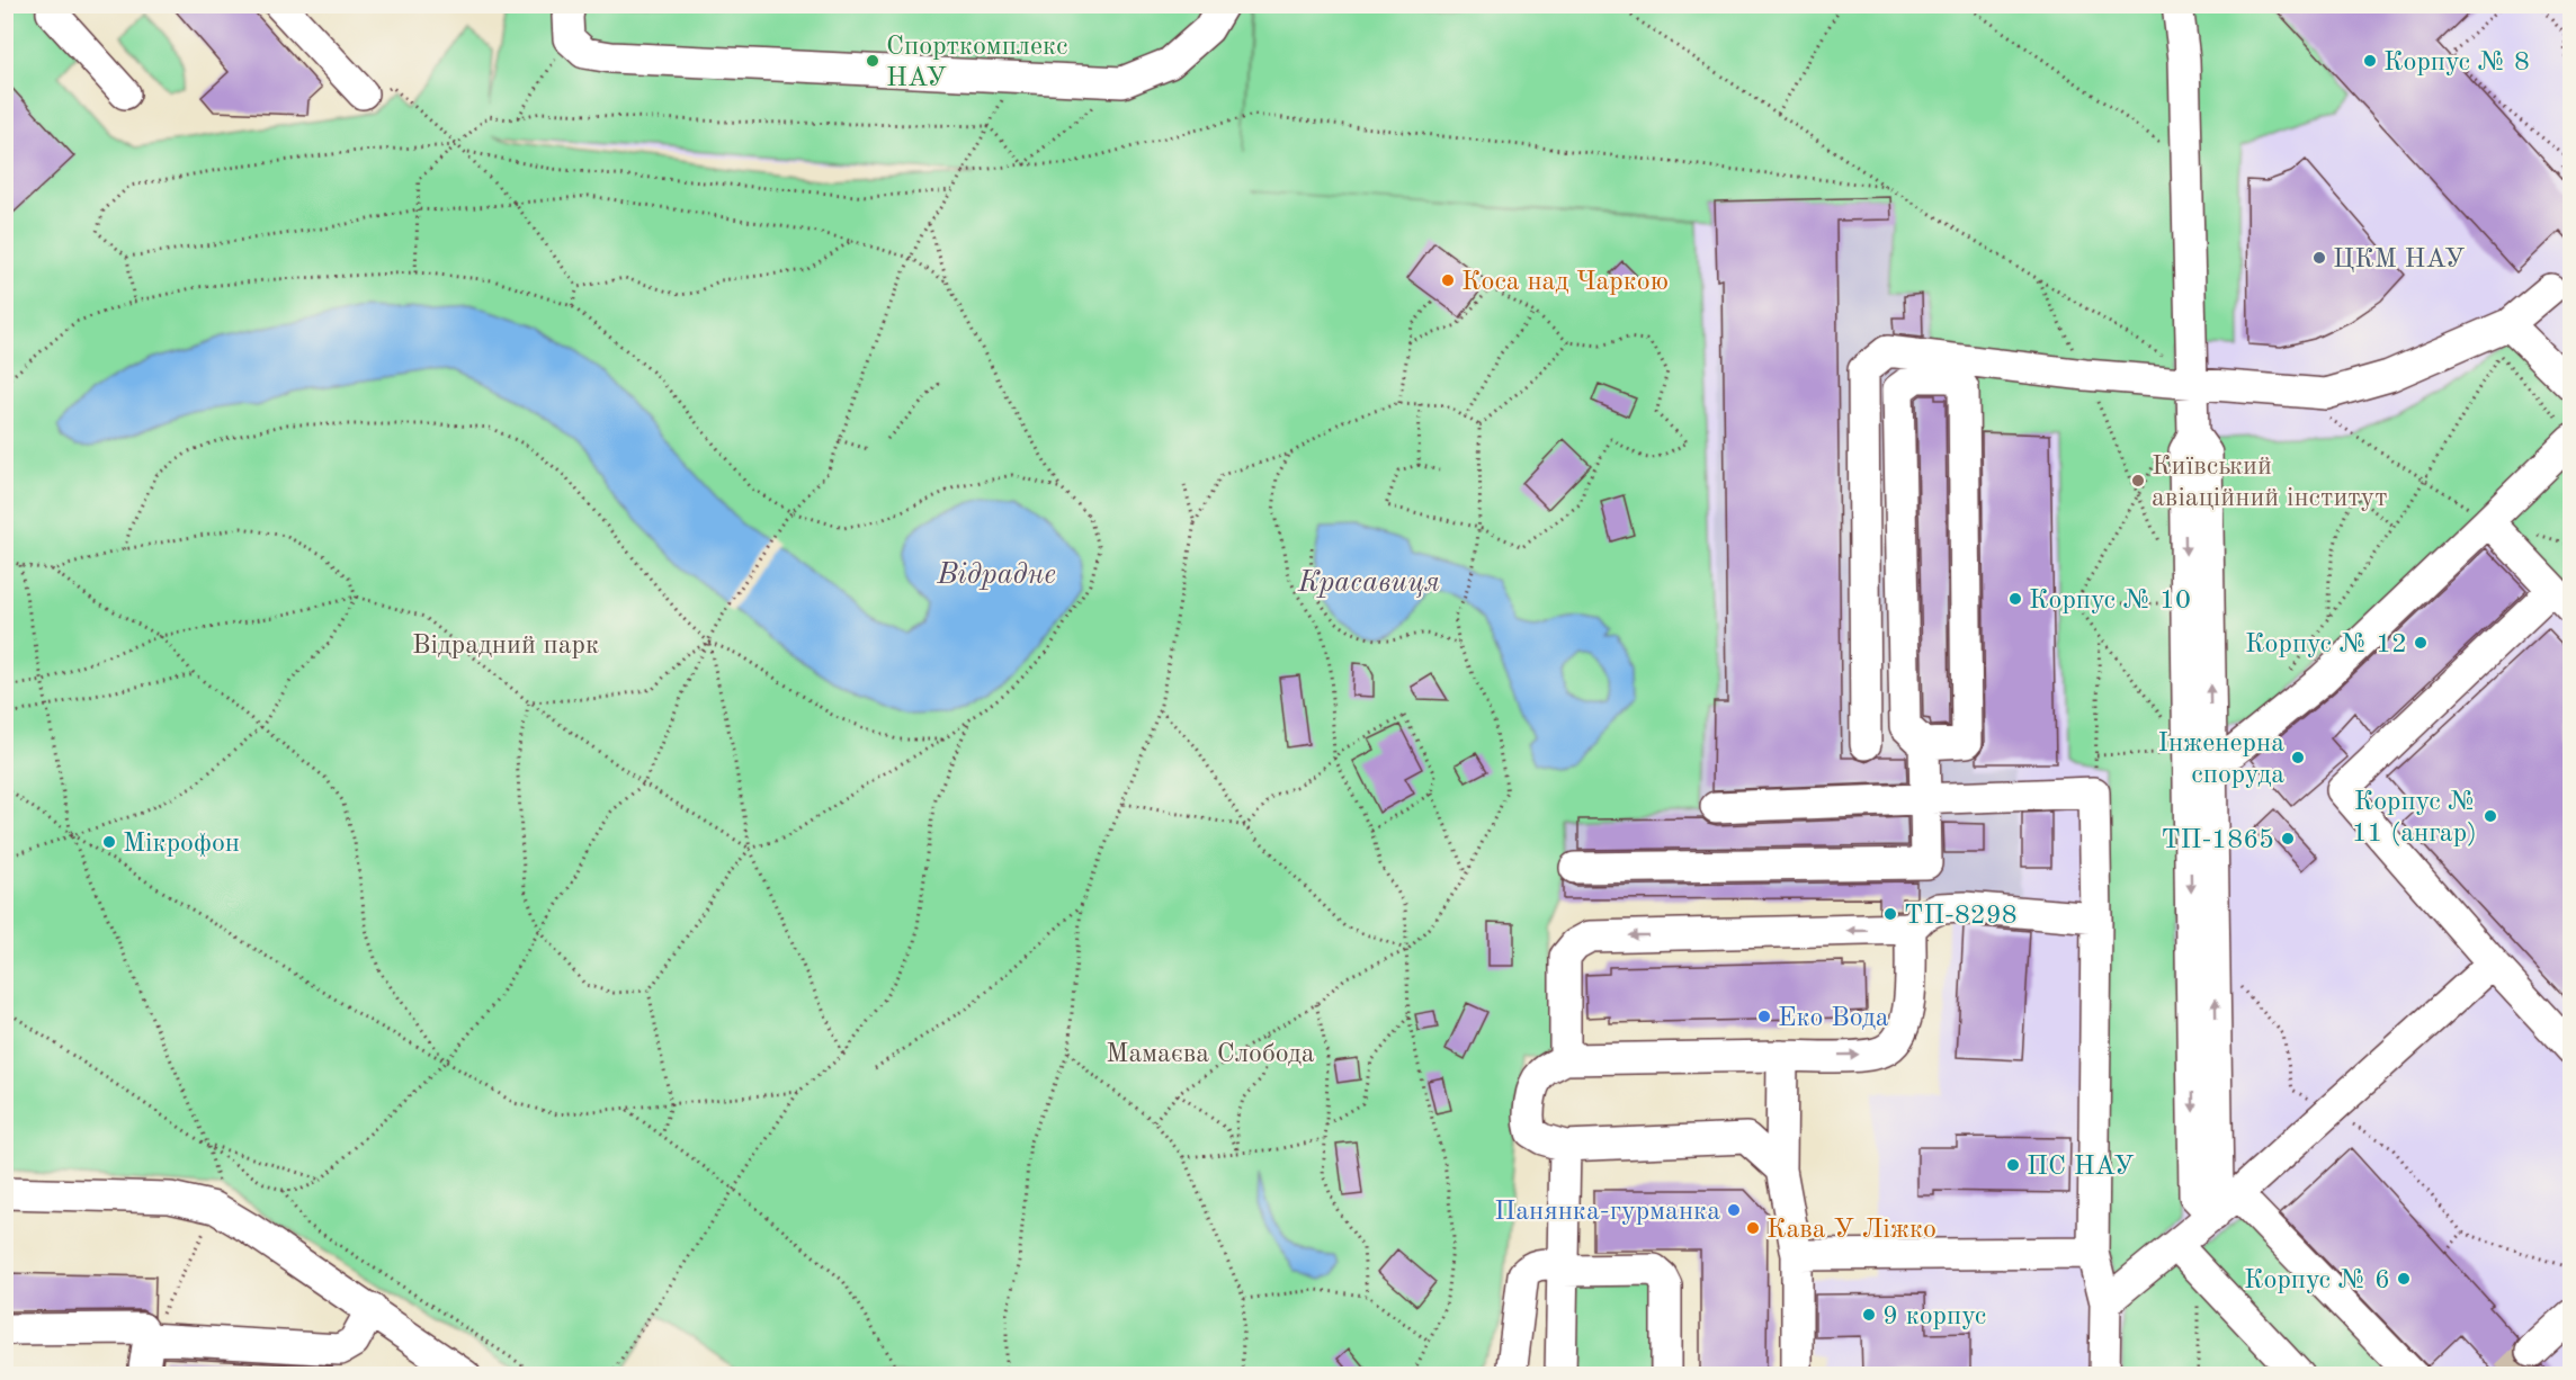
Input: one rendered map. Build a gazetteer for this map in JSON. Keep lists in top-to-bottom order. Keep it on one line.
{"water":["Відрадне","Красавиця"],"parks":["Відрадний парк","Мамаєва Слобода"],"places":["Спорткомплекс НАУ","Корпус № 8","ЦКМ НАУ","Коса над Чаркою","Київський авіаційний інститут","Корпус № 10","Корпус № 12","Інженерна споруда","Корпус № 11 (ангар)","ТП-1865","Мікрофон","ТП-8298","Еко Вода","ПС НАУ","Панянка-гурманка","Кава У Ліжко","Корпус № 6","9 корпус"]}
